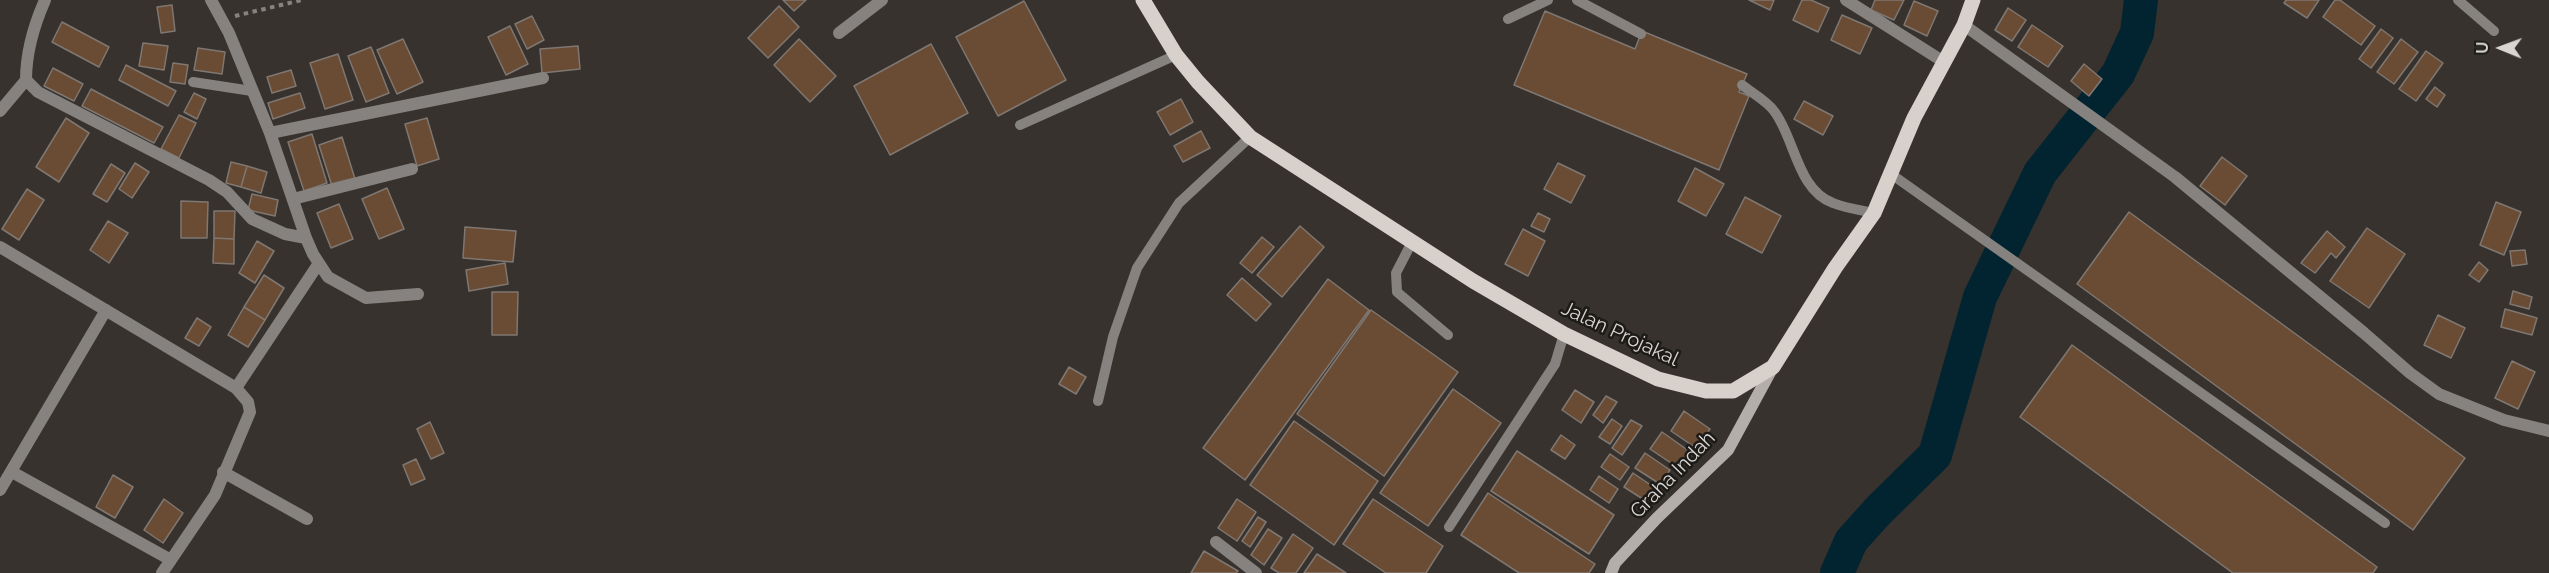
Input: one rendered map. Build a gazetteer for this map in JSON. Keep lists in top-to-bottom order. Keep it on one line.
{"streets":{"main road":["Jalan Projakal"],"street":["Graha Indah"]},"crossings":[["Jalan Projakal","Graha Indah"]],"north":"left"}
